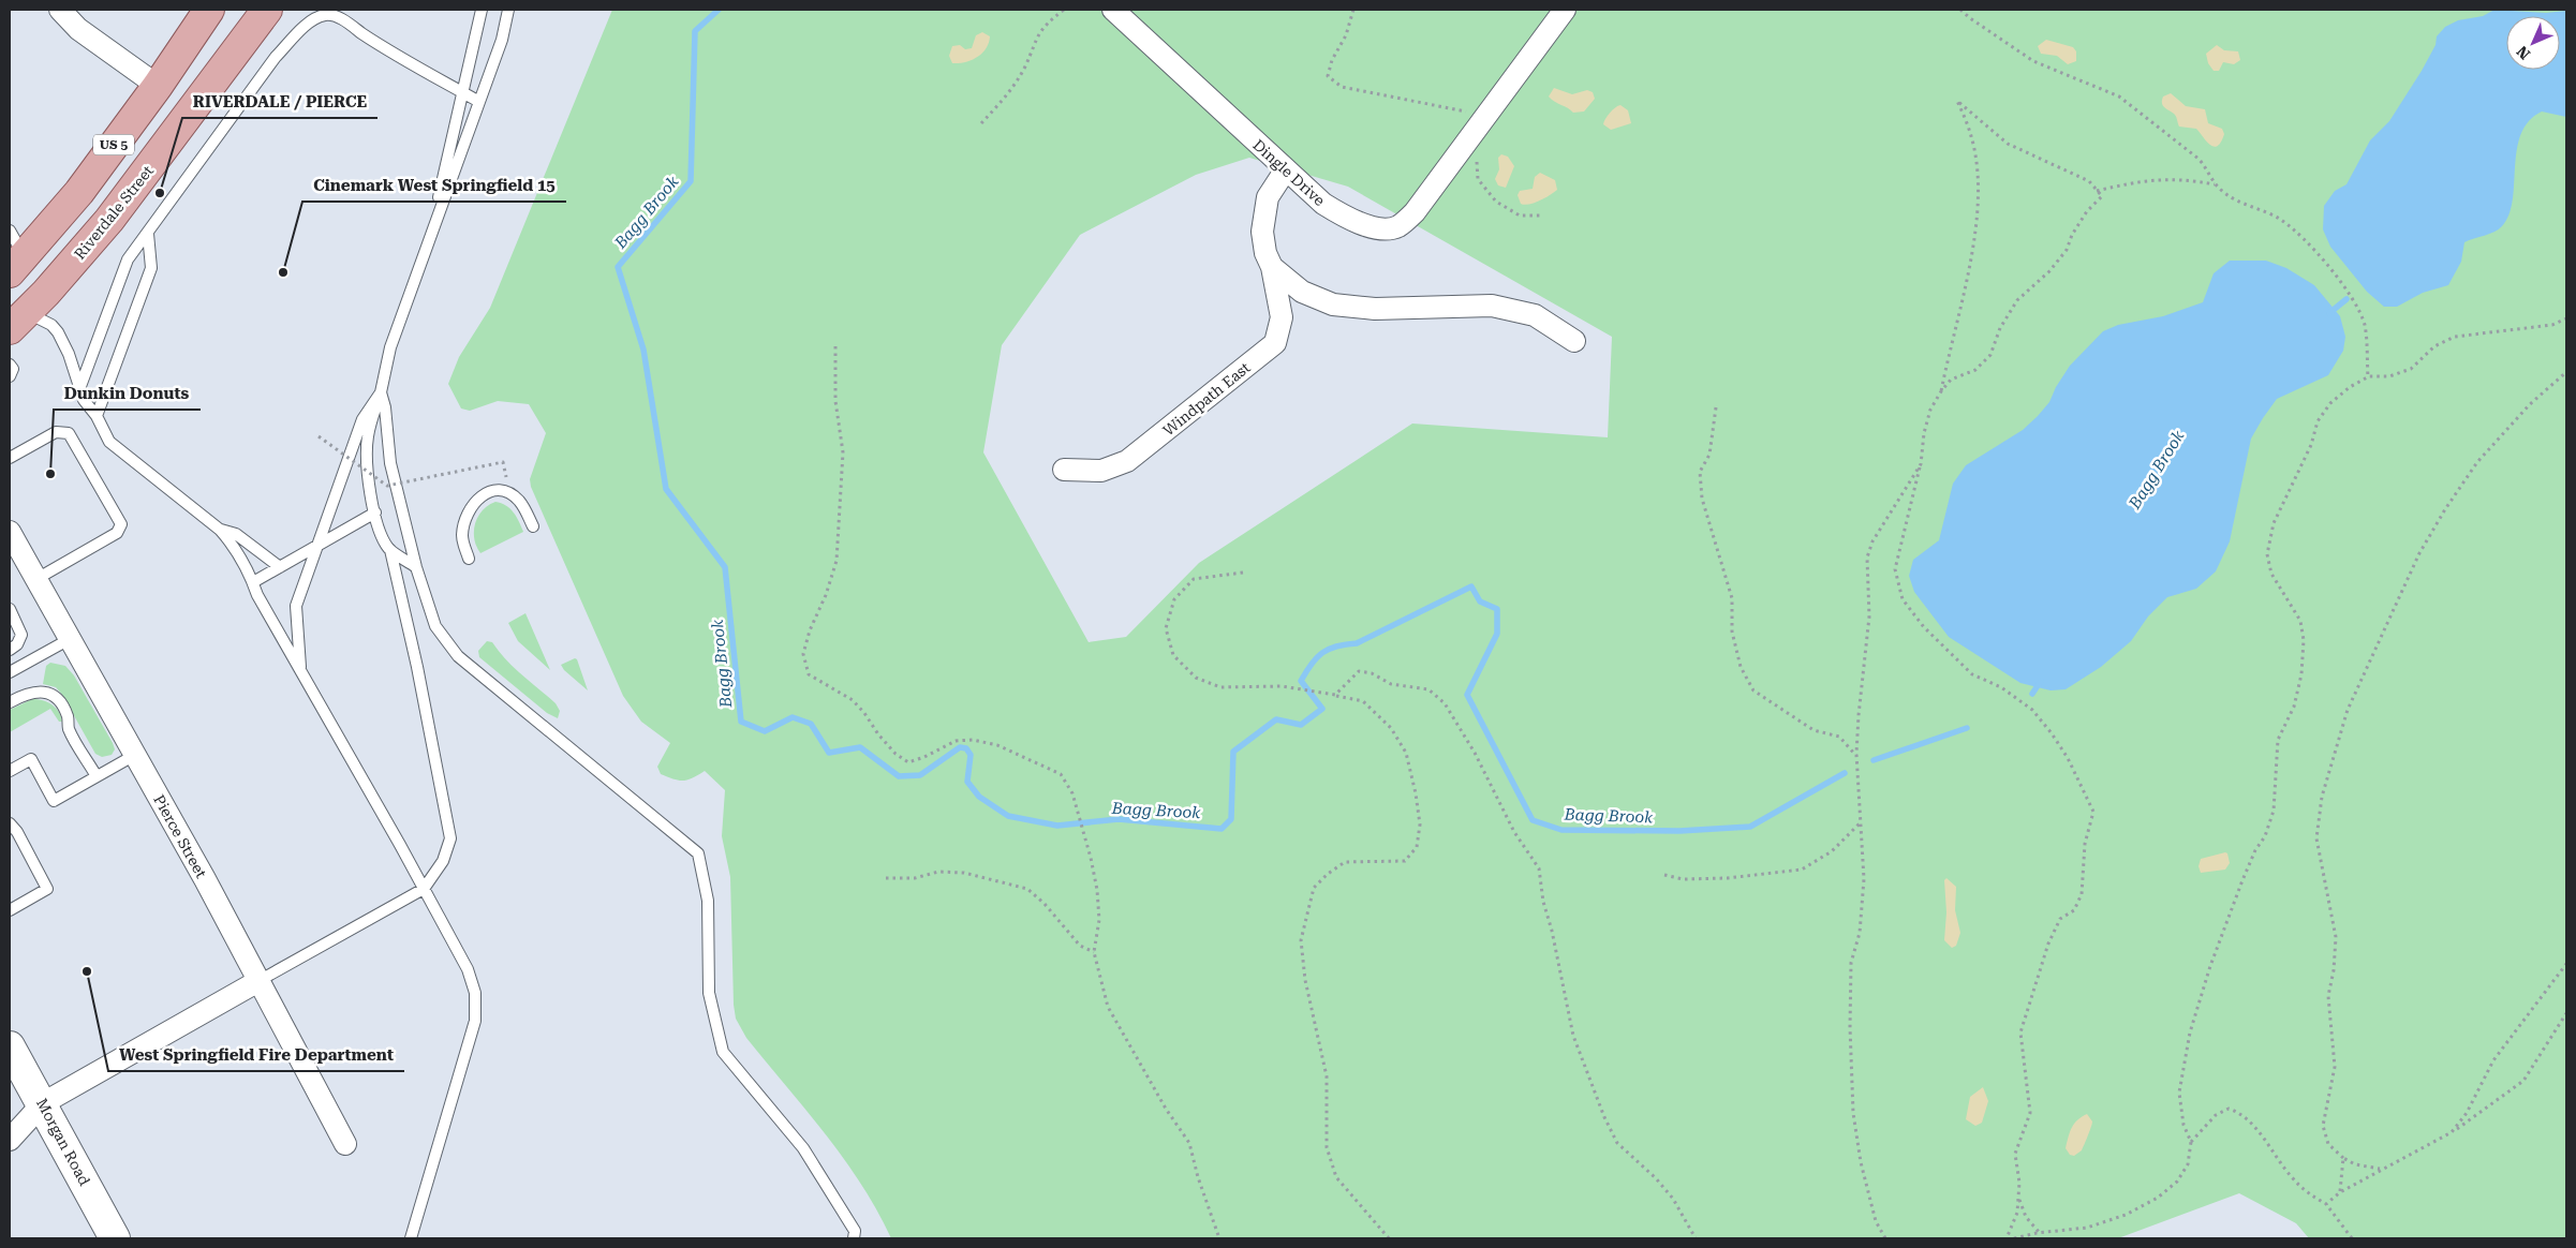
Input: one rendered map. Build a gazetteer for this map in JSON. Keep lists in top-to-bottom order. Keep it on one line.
{"streets":{"main road":["US 5","Riverdale Street","Morgan Road"],"street":["Dingle Drive","Windpath East","Pierce Street"]},"crossings":[["Dingle Drive","Windpath East"]],"water":["Bagg Brook"],"places":["RIVERDALE / PIERCE","Cinemark West Springfield 15","Dunkin Donuts","West Springfield Fire Department"],"north":"bottom left"}
